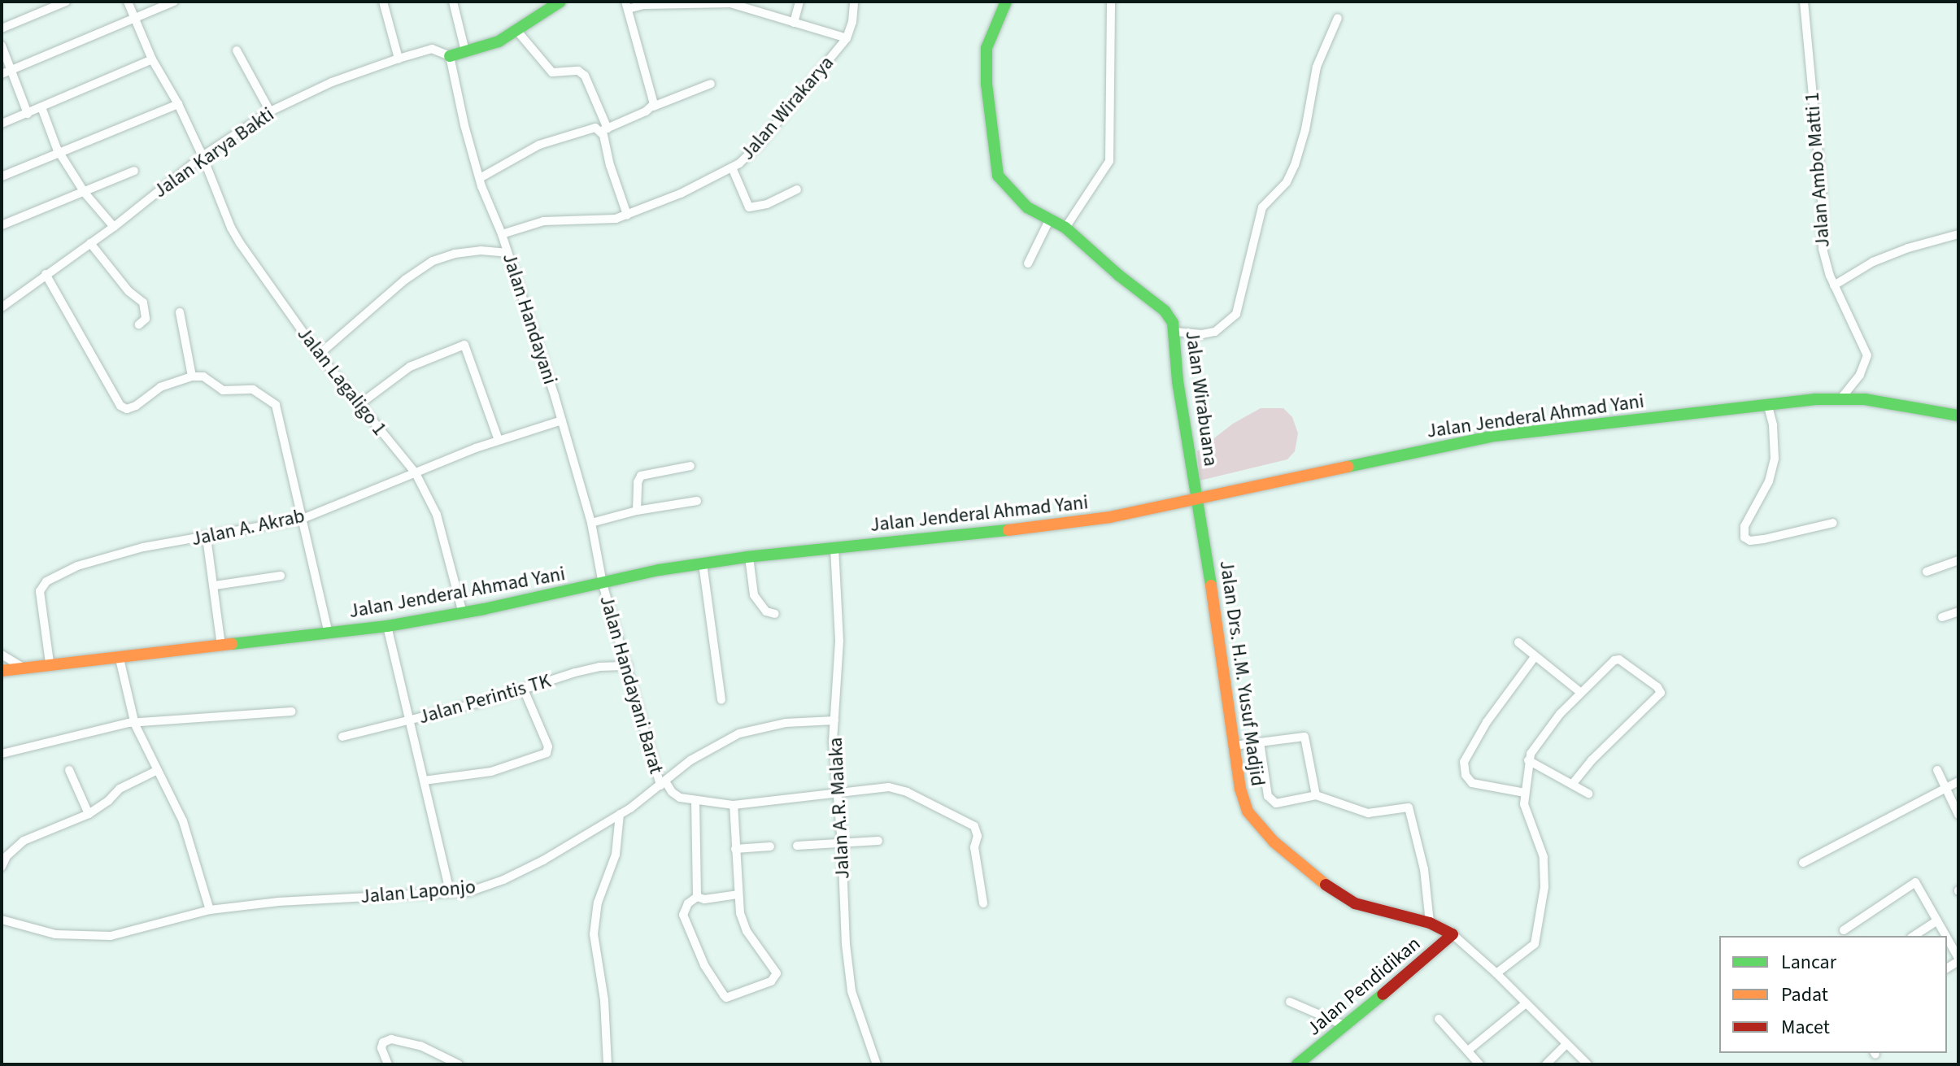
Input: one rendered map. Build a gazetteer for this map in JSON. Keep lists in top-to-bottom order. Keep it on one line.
{"streets":{"main road":["Jalan Wirabuana","Jalan Jenderal Ahmad Yani","Jalan Drs. H.M. Yusuf Madjid","Jalan Pendidikan"],"street":["Jalan Wirakarya","Jalan Karya Bakti","Jalan Ambo Matti 1","Jalan Handayani","Jalan Lagaligo 1","Jalan A. Akrab","Jalan Handayani Barat","Jalan Perintis TK","Jalan A.R. Malaka","Jalan Laponjo"]},"crossings":[["Jalan Wirakarya","Jalan Handayani"],["Jalan Karya Bakti","Jalan Handayani"],["Jalan Karya Bakti","Jalan Lagaligo 1"],["Jalan Ambo Matti 1","Jalan Jenderal Ahmad Yani"],["Jalan Handayani","Jalan Jenderal Ahmad Yani"],["Jalan Handayani","Jalan A. Akrab"],["Jalan Handayani","Jalan Handayani Barat"],["Jalan Lagaligo 1","Jalan Jenderal Ahmad Yani"],["Jalan Lagaligo 1","Jalan A. Akrab"],["Jalan Wirabuana","Jalan Jenderal Ahmad Yani"],["Jalan Wirabuana","Jalan Drs. H.M. Yusuf Madjid"],["Jalan Jenderal Ahmad Yani","Jalan A. Akrab"],["Jalan Jenderal Ahmad Yani","Jalan Drs. H.M. Yusuf Madjid"],["Jalan Jenderal Ahmad Yani","Jalan Handayani Barat"],["Jalan Jenderal Ahmad Yani","Jalan A.R. Malaka"],["Jalan Drs. H.M. Yusuf Madjid","Jalan Pendidikan"],["Jalan Handayani Barat","Jalan Perintis TK"],["Jalan Handayani Barat","Jalan Laponjo"],["Jalan A.R. Malaka","Jalan Laponjo"]],"legend":["Lancar","Padat","Macet"]}
